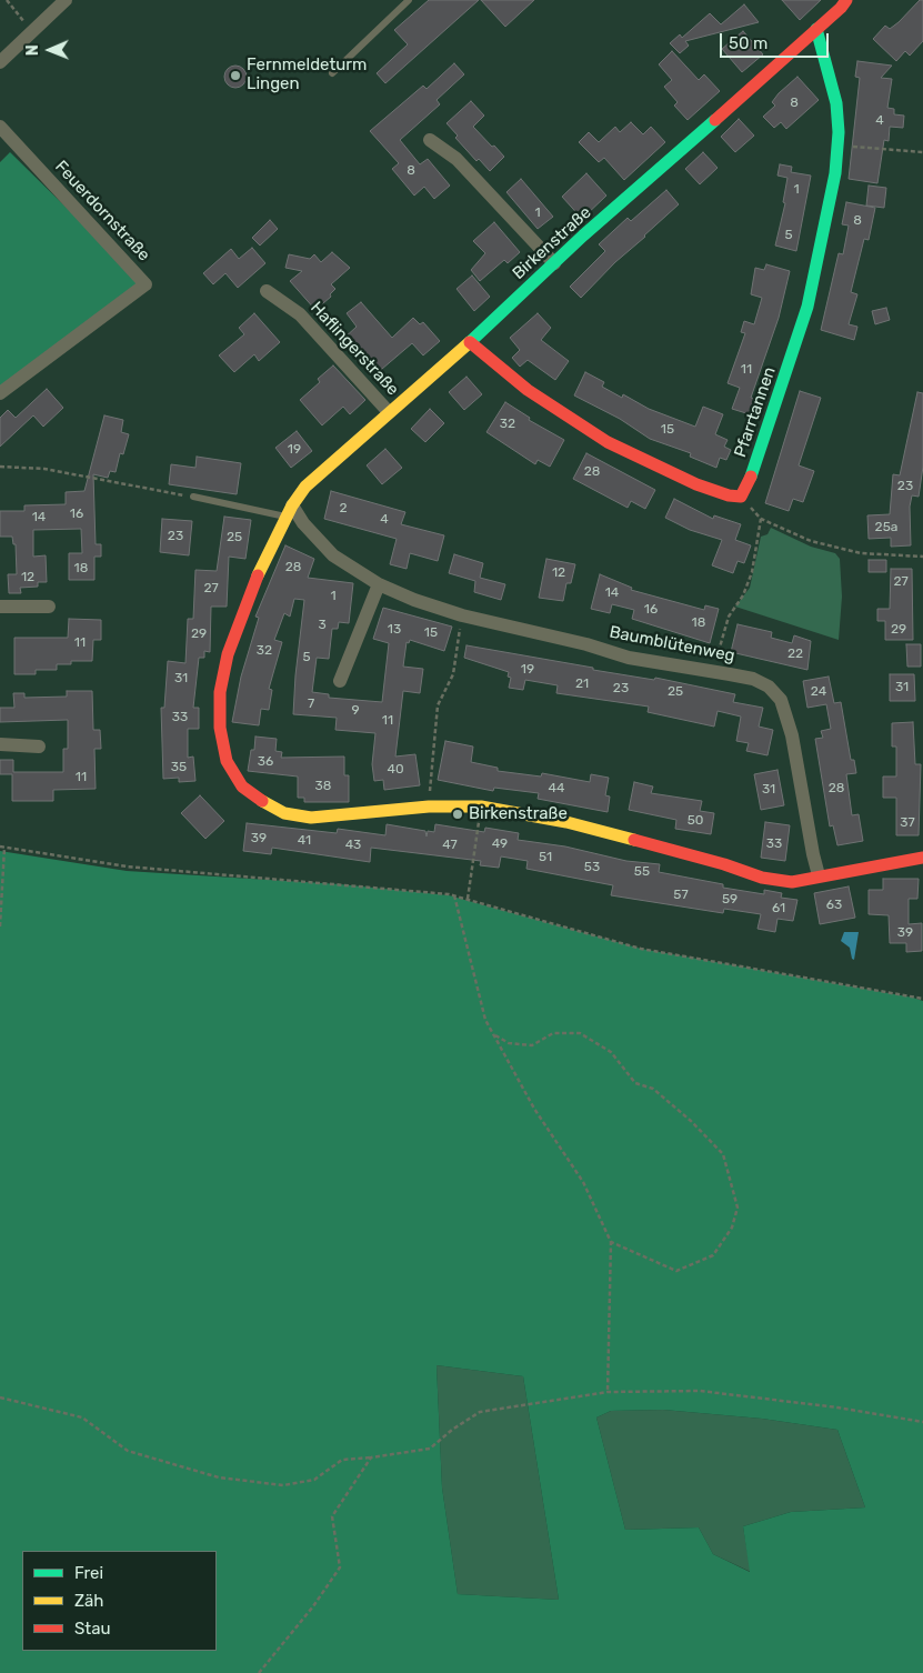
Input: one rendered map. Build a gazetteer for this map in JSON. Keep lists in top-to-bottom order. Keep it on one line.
{"streets":{"street":["Feuerdornstraße","Birkenstraße","Haflingerstraße","Pfarrtannen","Baumblütenweg"]},"crossings":[["Birkenstraße","Haflingerstraße"],["Birkenstraße","Pfarrtannen"],["Birkenstraße","Baumblütenweg"]],"places":["Fernmeldeturm Lingen","Birkenstraße"],"house_numbers":["8","4","8","1","1","8","5","11","32","15","19","28","23","2","16","14","4","25a","23","25","28","18","12","12","27","27","14","1","16","18","3","13","29","15","29","11","32","22","5","19","31","21","31","23","25","24","7","9","33","11","36","35","40","11","38","44","28","31","50","37","39","41","49","33","43","47","51","53","55","57","59","63","61","39"],"legend":["Frei","Zäh","Stau"],"scale_bar":"50 m","north":"left"}
